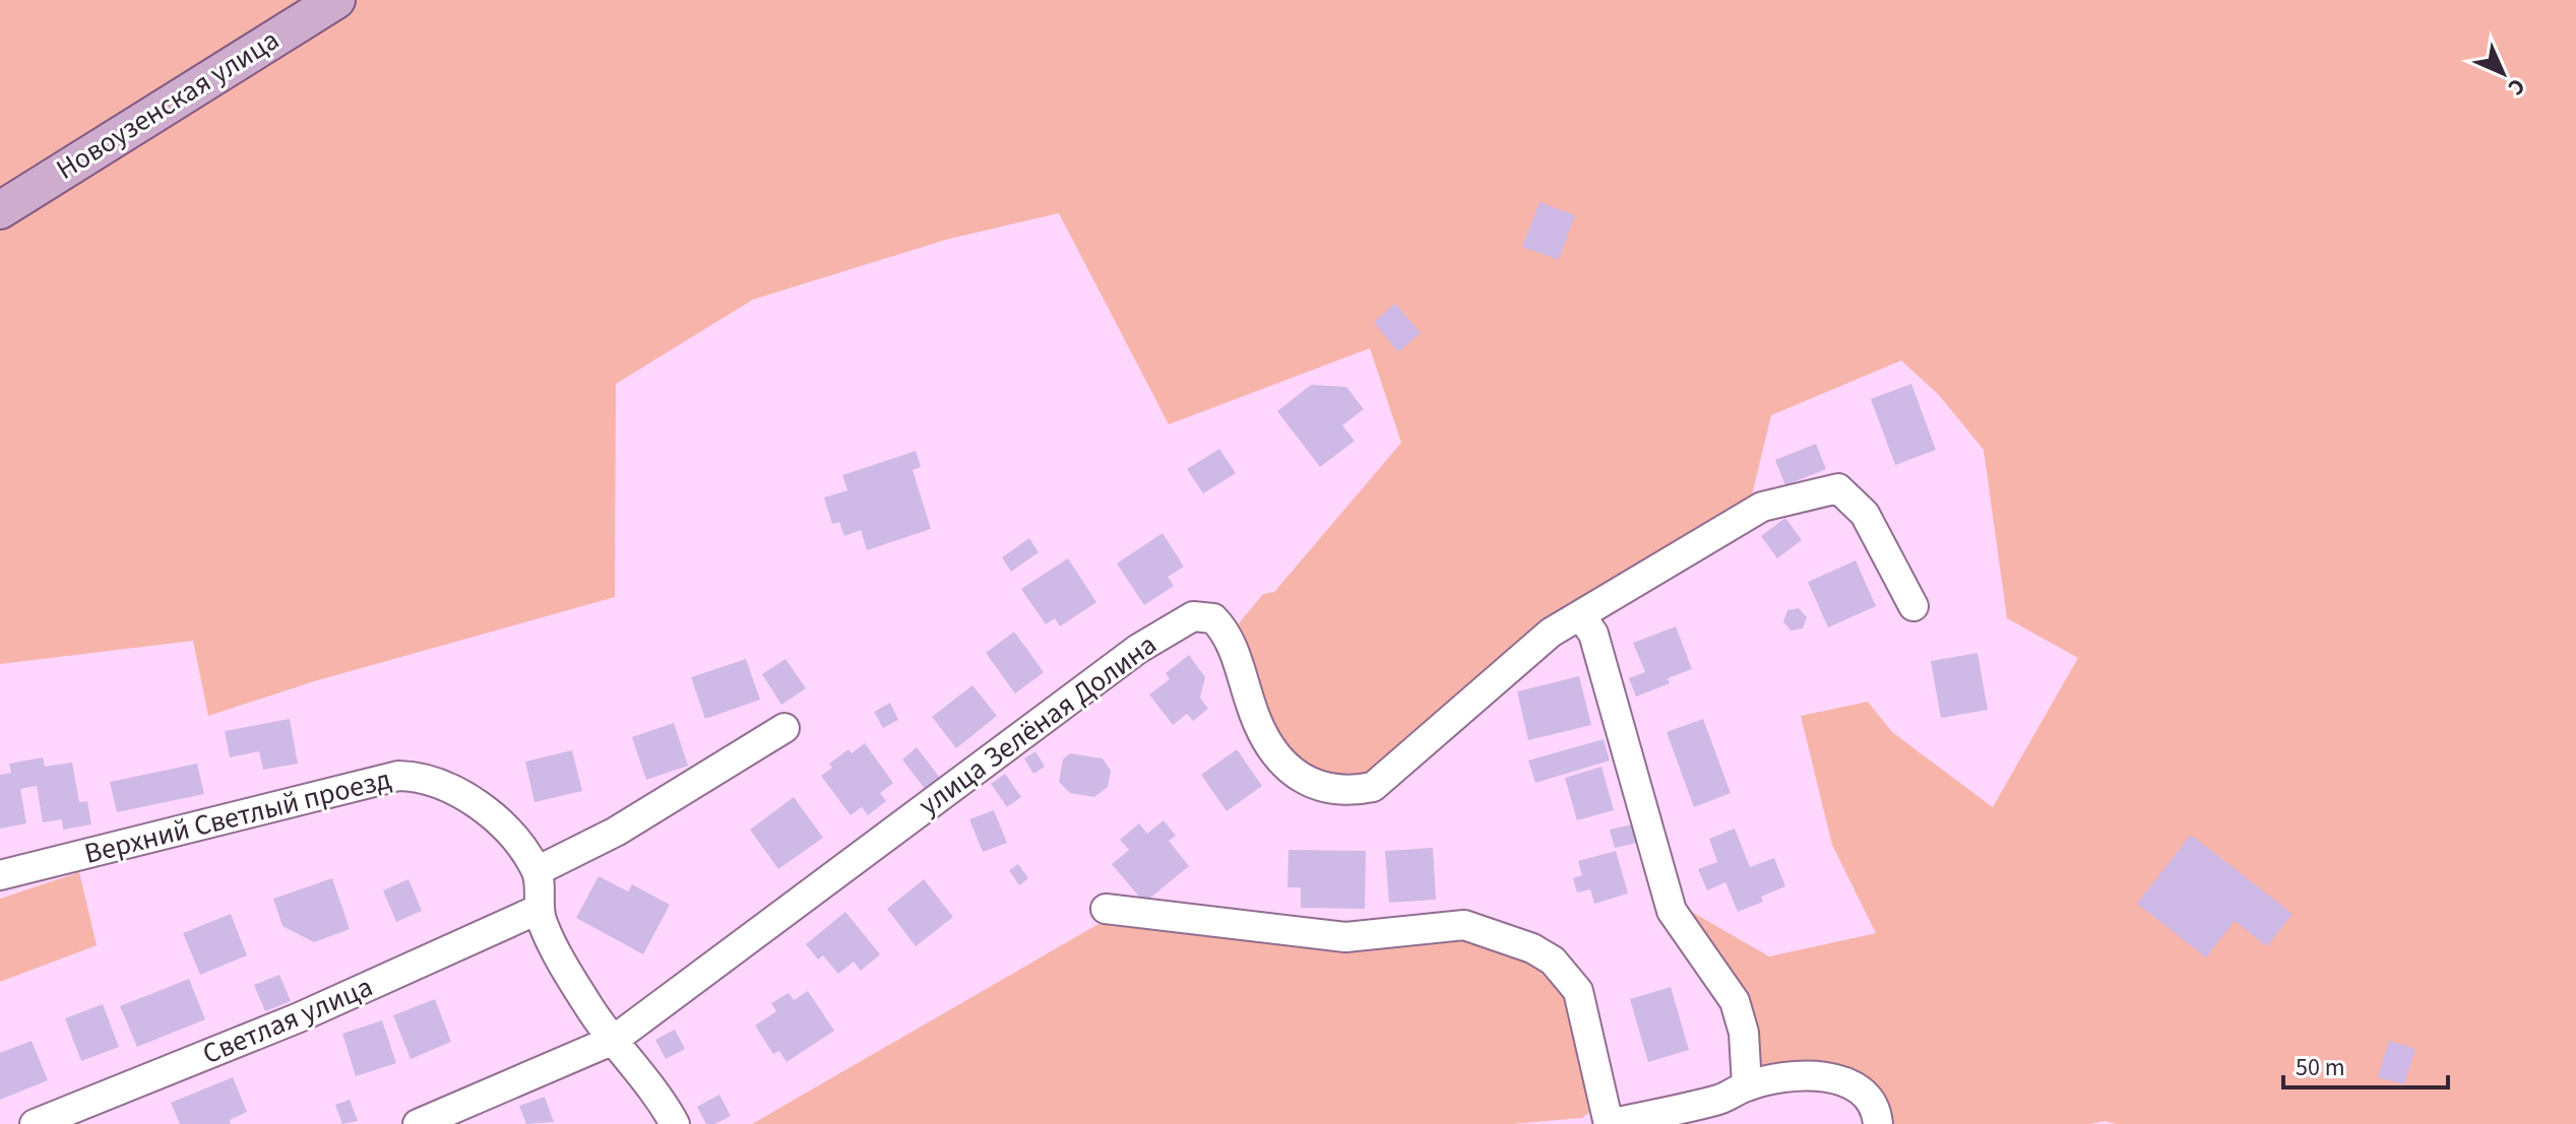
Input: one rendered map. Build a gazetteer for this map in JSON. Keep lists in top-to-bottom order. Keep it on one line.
{"streets":{"main road":["Новоузенская улица"],"street":["улица Зелёная Долина","Верхний Светлый проезд","Светлая улица"]},"scale_bar":"50 m","north":"bottom right"}
